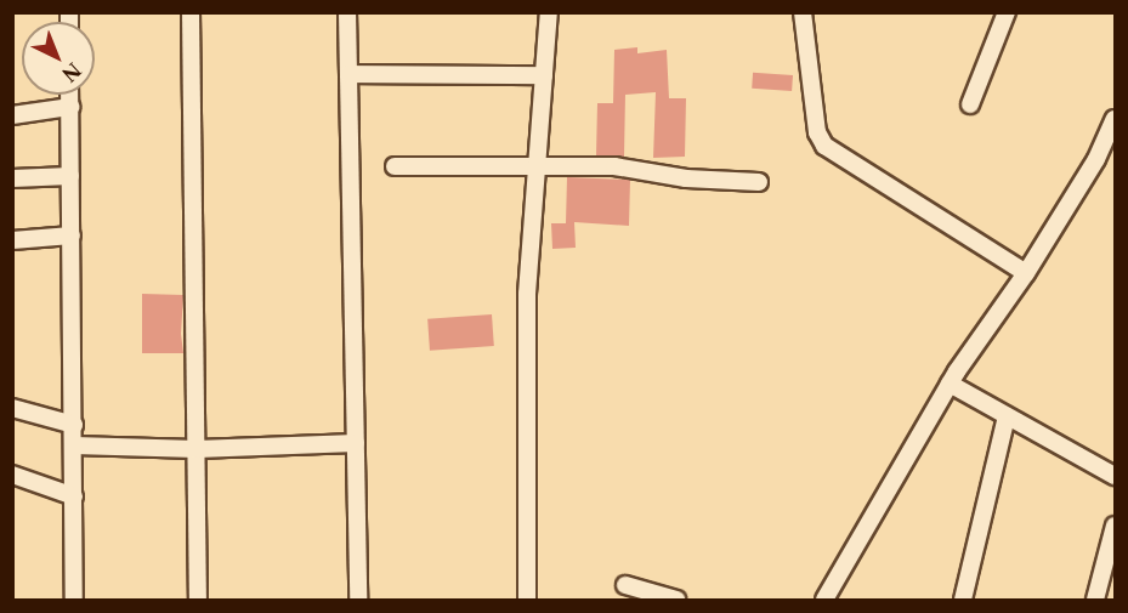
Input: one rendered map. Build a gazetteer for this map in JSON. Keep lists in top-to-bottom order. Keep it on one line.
{"north":"bottom right"}
